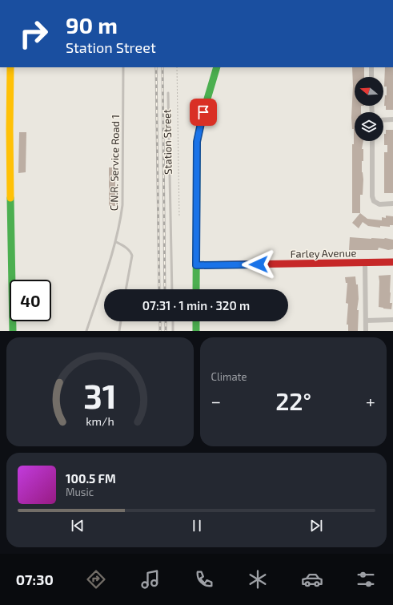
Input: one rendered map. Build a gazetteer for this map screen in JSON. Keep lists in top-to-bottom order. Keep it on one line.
{"streets":{"street":["Farley Avenue"],"lane":["C.N.R. Service Road 1"],"path":["Station Street"]},"north":"left","page":{"turn":["90 m","Station Street"],"limit":"40","trip":"07:31 · 1 min · 320 m","tile":"Climate","heat":["−","22°","+"],"song":["100.5 FM","Music"],"tabs":"07:30","gauge":["31","km/h"]}}
